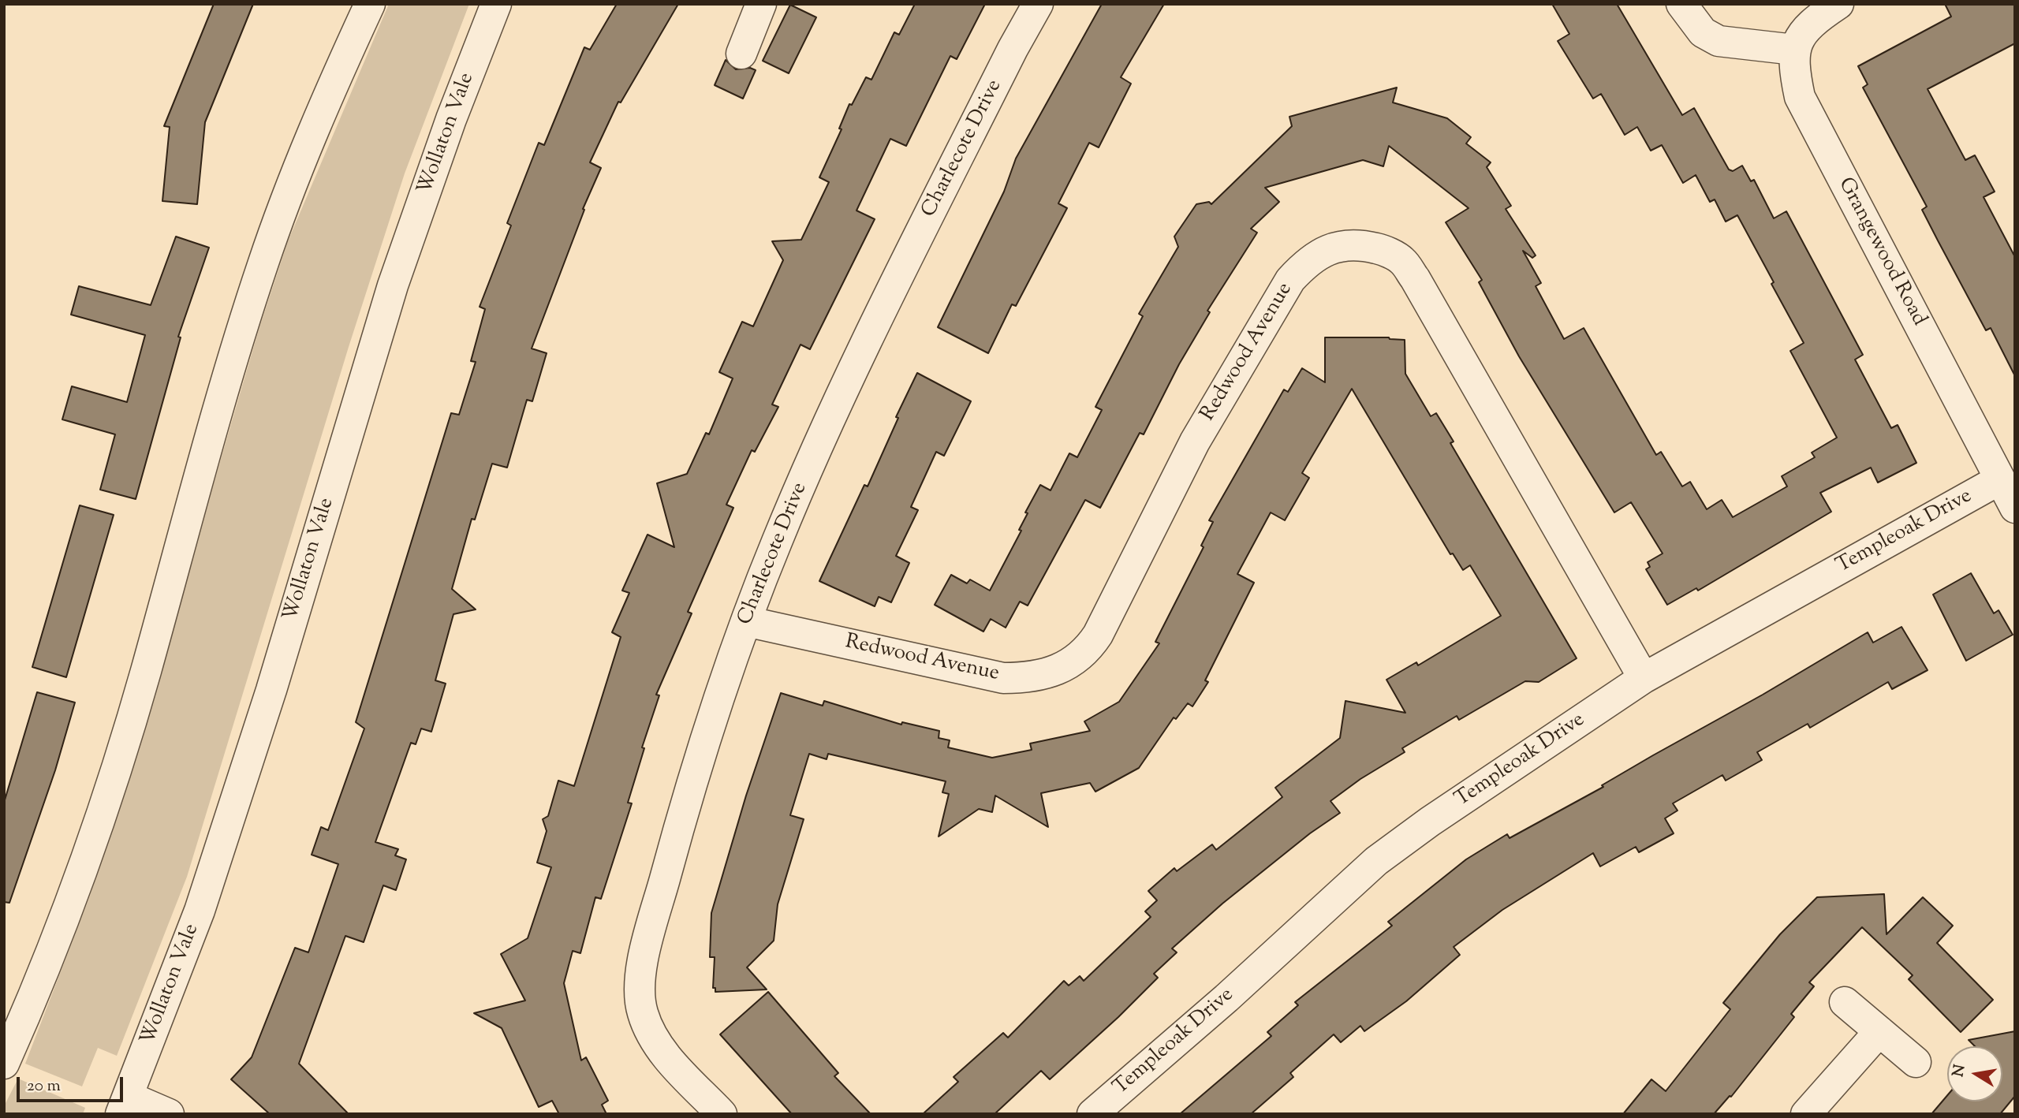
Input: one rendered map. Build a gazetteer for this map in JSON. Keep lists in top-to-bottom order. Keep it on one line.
{"streets":{"street":["Wollaton Vale","Charlecote Drive","Grangewood Road","Redwood Avenue","Templeoak Drive"]},"crossings":[["Charlecote Drive","Redwood Avenue"],["Grangewood Road","Templeoak Drive"],["Redwood Avenue","Templeoak Drive"]],"scale_bar":"20 m","north":"left"}
